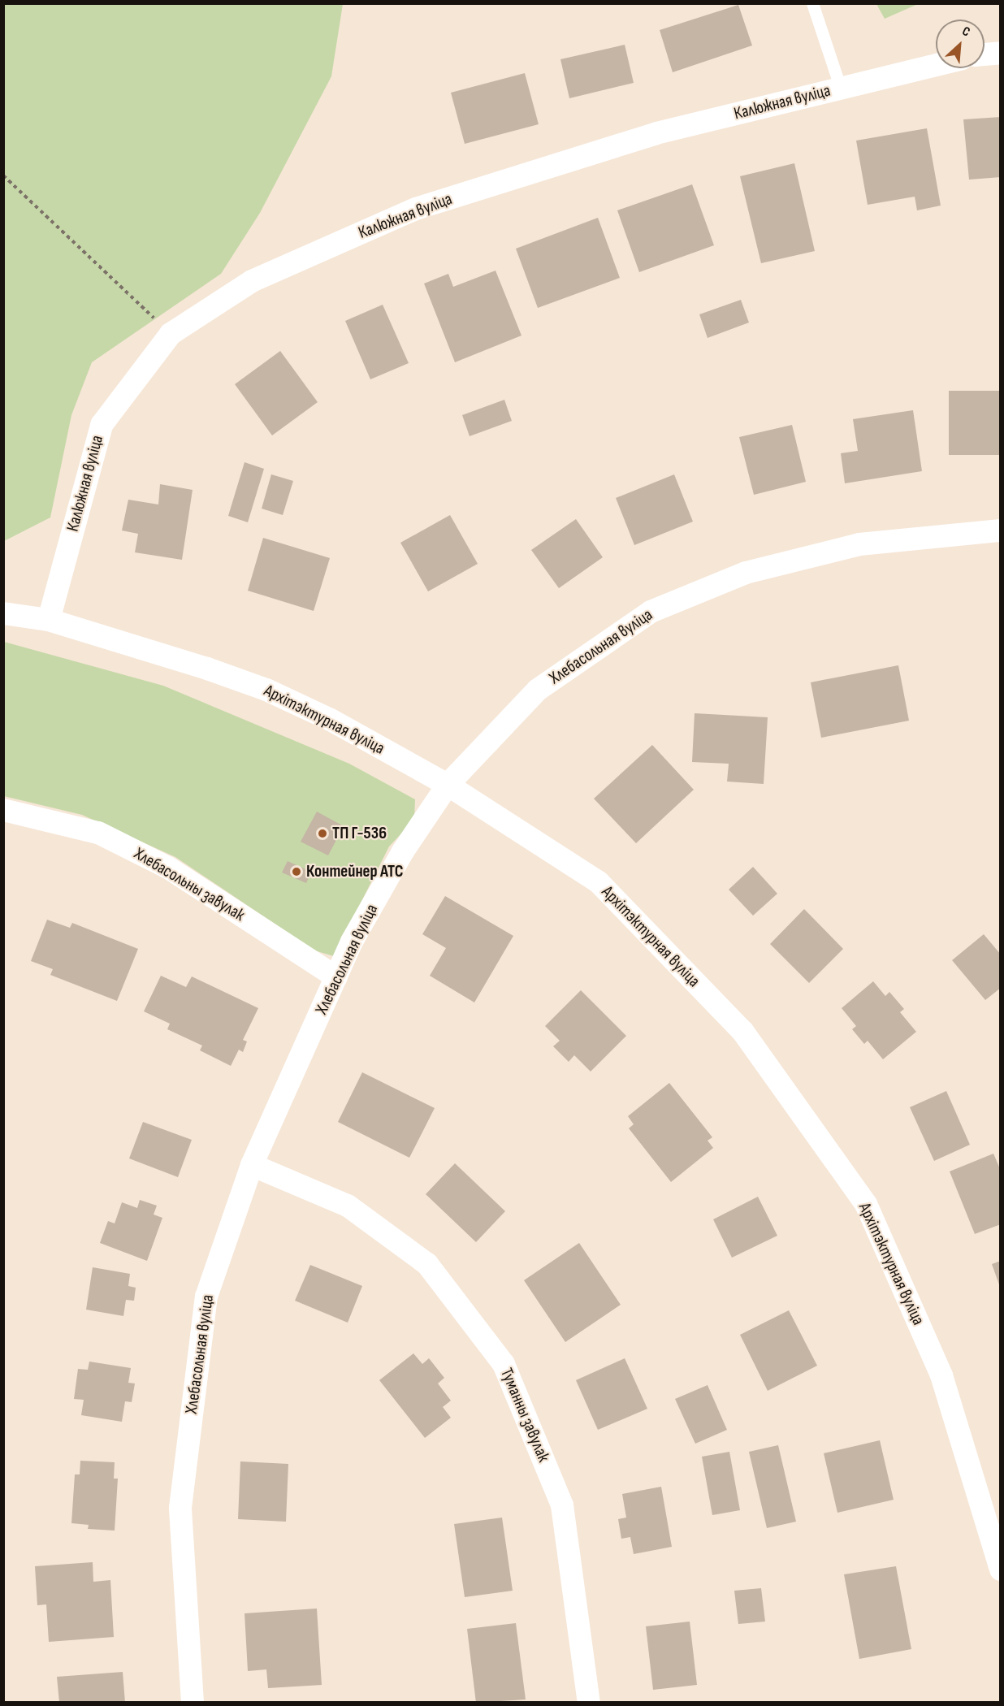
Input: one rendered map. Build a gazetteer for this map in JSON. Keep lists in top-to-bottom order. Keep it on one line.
{"streets":{"street":["Калюжная вуліца","Хлебасольная вуліца","Архітэктурная вуліца","Хлебасольны завулак","Туманны завулак"]},"crossings":[["Калюжная вуліца","Архітэктурная вуліца"],["Хлебасольная вуліца","Архітэктурная вуліца"],["Хлебасольная вуліца","Хлебасольны завулак"],["Хлебасольная вуліца","Туманны завулак"]],"places":["ТП Г-536","Контейнер АТС"],"north":"top right"}
